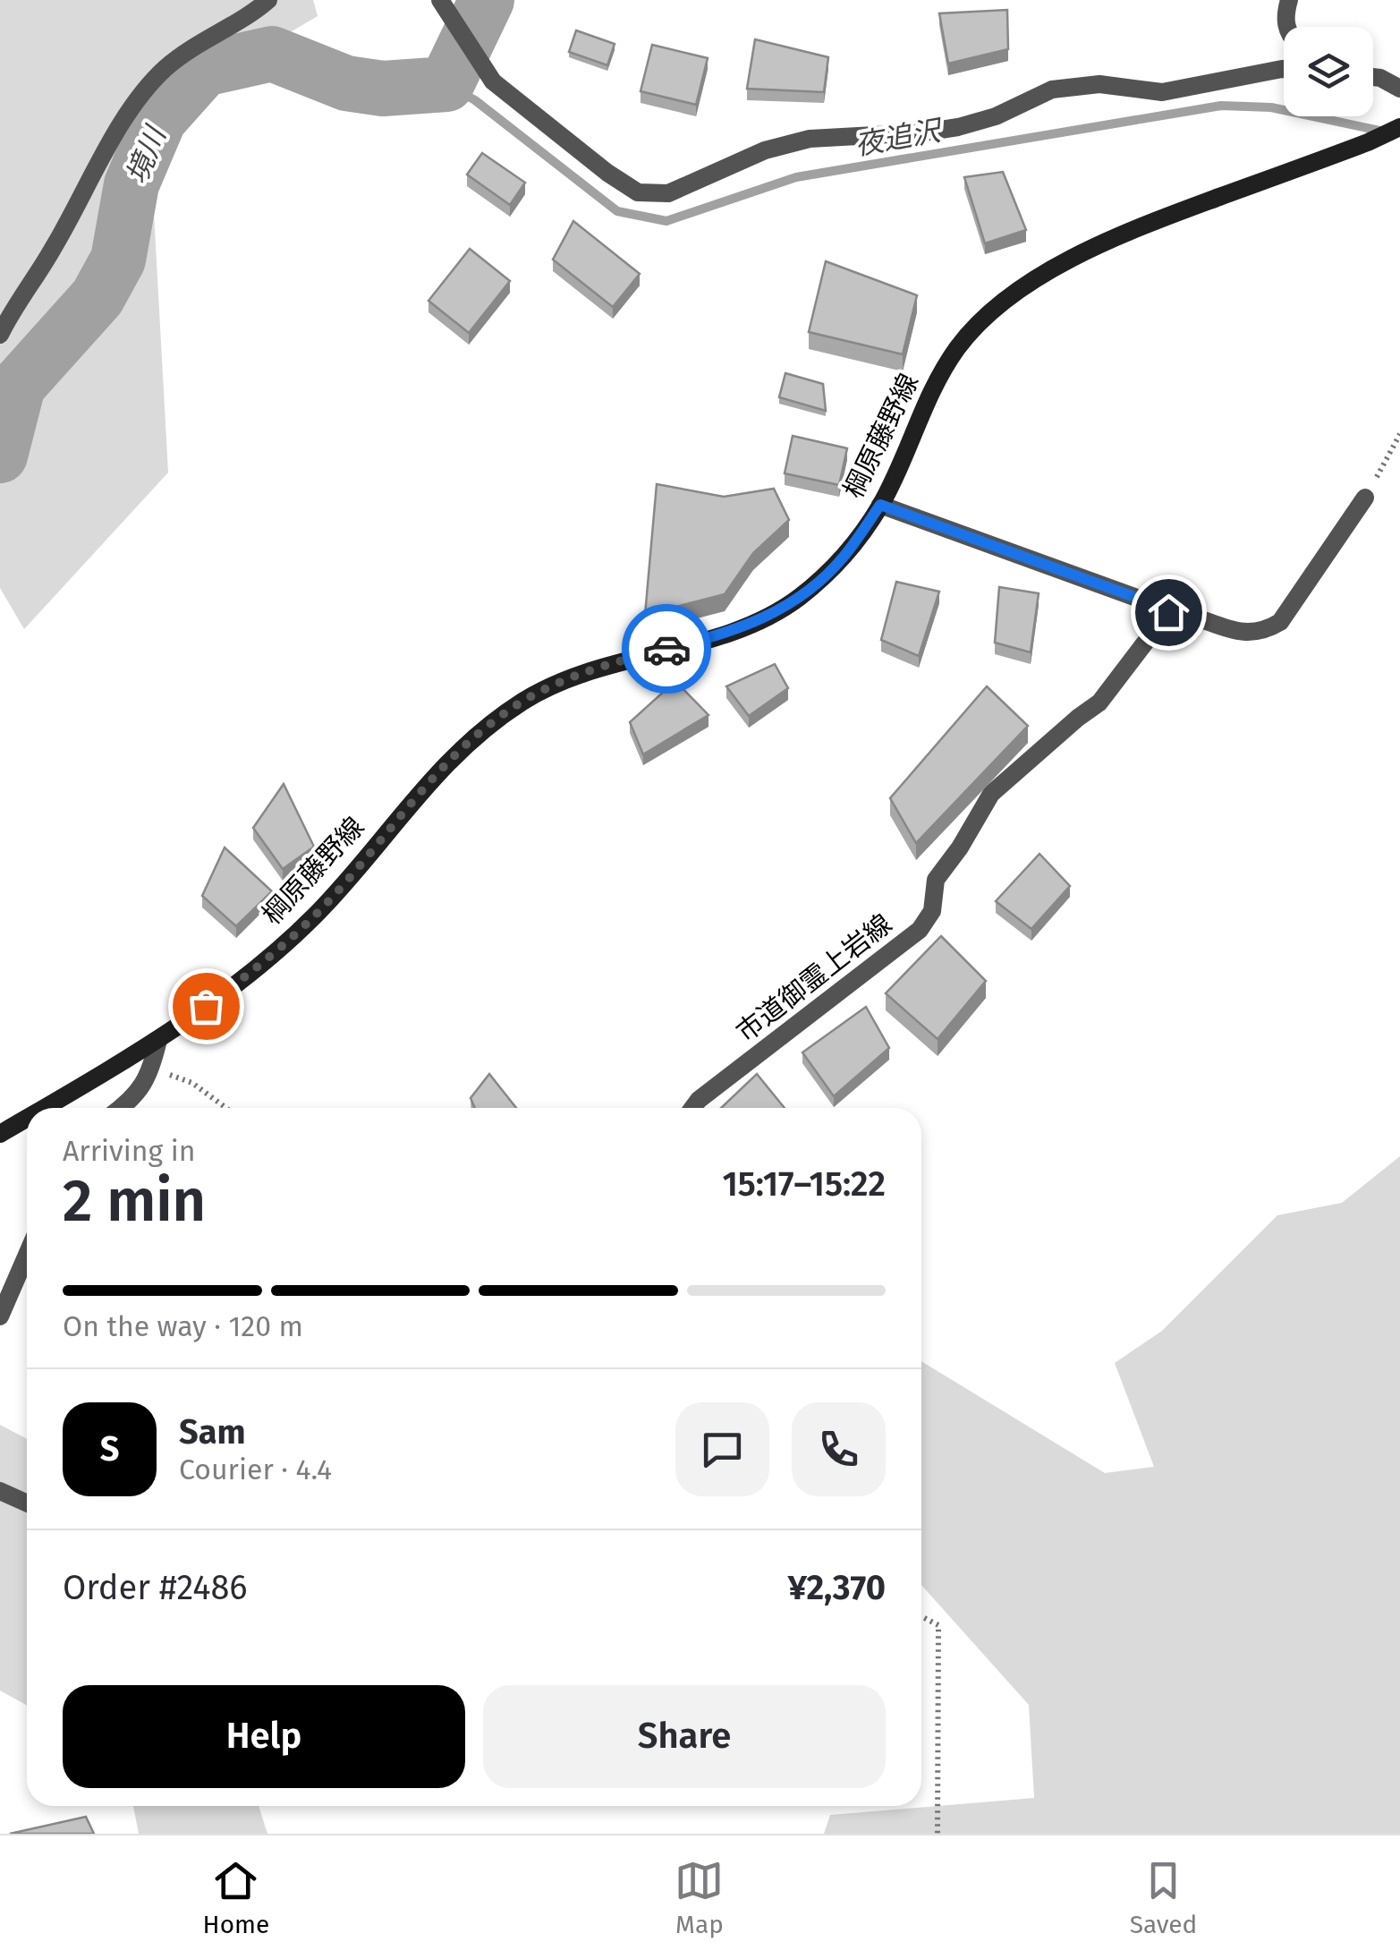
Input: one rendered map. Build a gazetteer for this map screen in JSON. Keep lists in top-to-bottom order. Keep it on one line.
{"streets":{"main road":["棡原藤野線"],"street":["市道御霊上岩線"]},"water":["夜追沢","境川"],"page":{"heading":["2 min","Arriving in","15:17–15:22"],"panel":["Sam","Courier · 4.4","Order #2486","¥2,370"],"bar":"On the way · 120 m","round":"S","buttons":["Help","Share"],"tabs":["Home","Map","Saved"]}}
